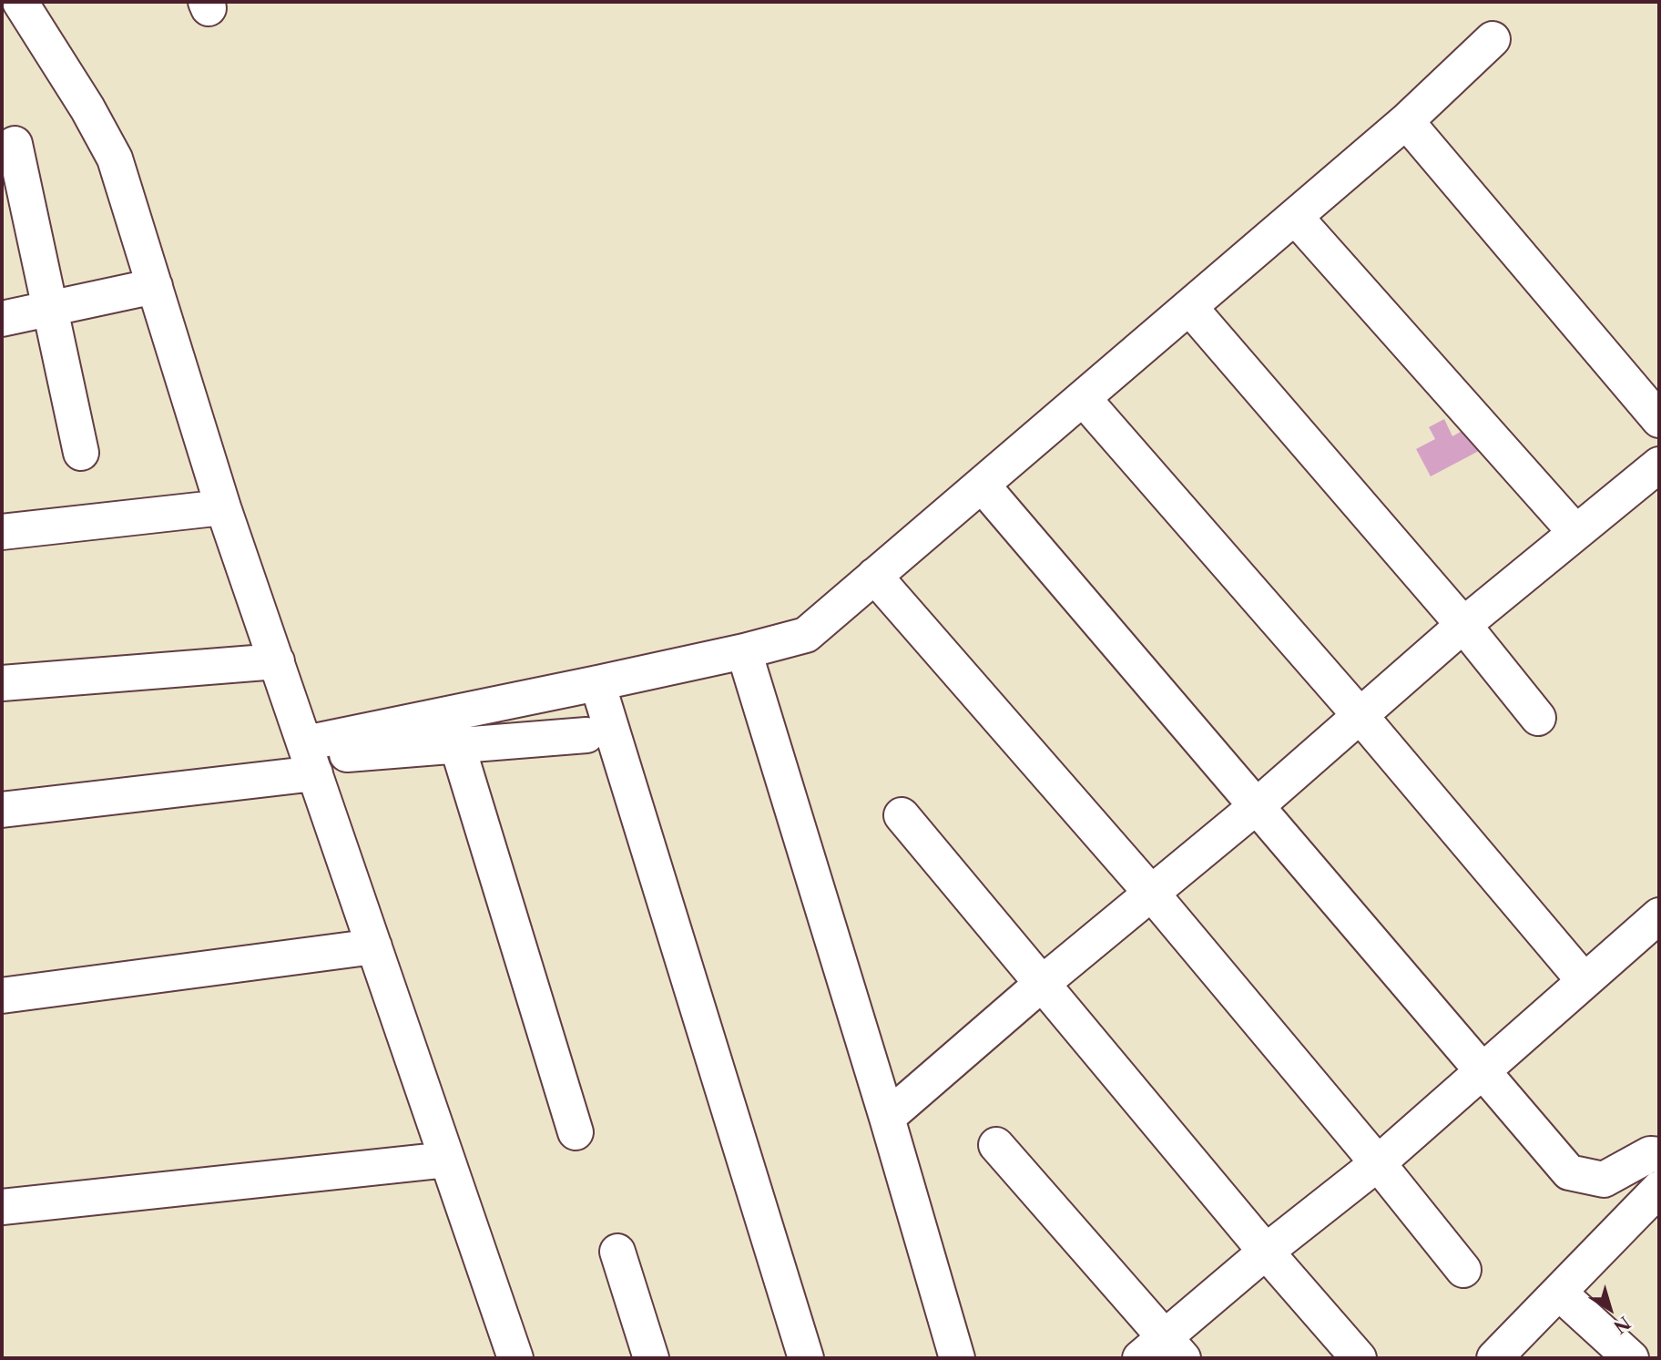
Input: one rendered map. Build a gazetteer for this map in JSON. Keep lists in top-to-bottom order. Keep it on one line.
{"north":"bottom right"}
